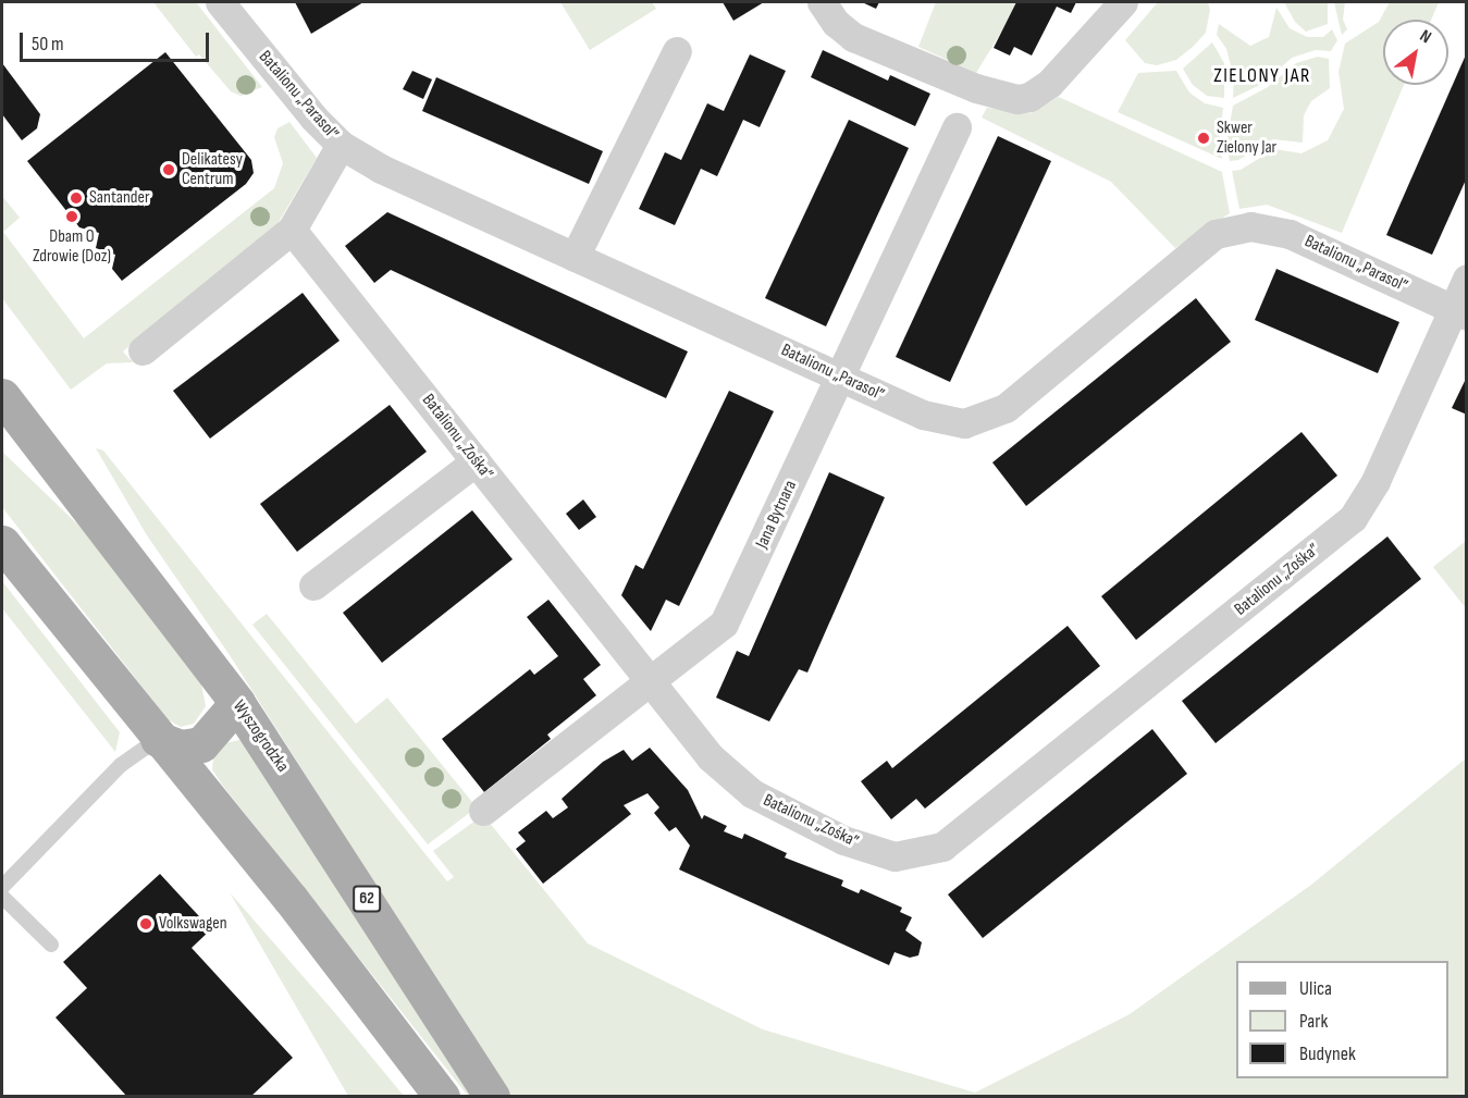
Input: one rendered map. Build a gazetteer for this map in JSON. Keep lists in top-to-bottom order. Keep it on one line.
{"streets":{"main road":["Wyszogrodzka","62"],"street":["Batalionu „Parasol”","Batalionu „Zośka”","Jana Bytnara"]},"crossings":[["Batalionu „Parasol”","Batalionu „Zośka”"],["Batalionu „Parasol”","Jana Bytnara"],["Batalionu „Zośka”","Jana Bytnara"]],"districts":["ZIELONY JAR"],"places":["Skwer Zielony Jar","Delikatesy Centrum","Santander","Dbam O Zdrowie (Doz)","Volkswagen"],"legend":["Ulica","Park","Budynek"],"scale_bar":"50 m","north":"top right"}
